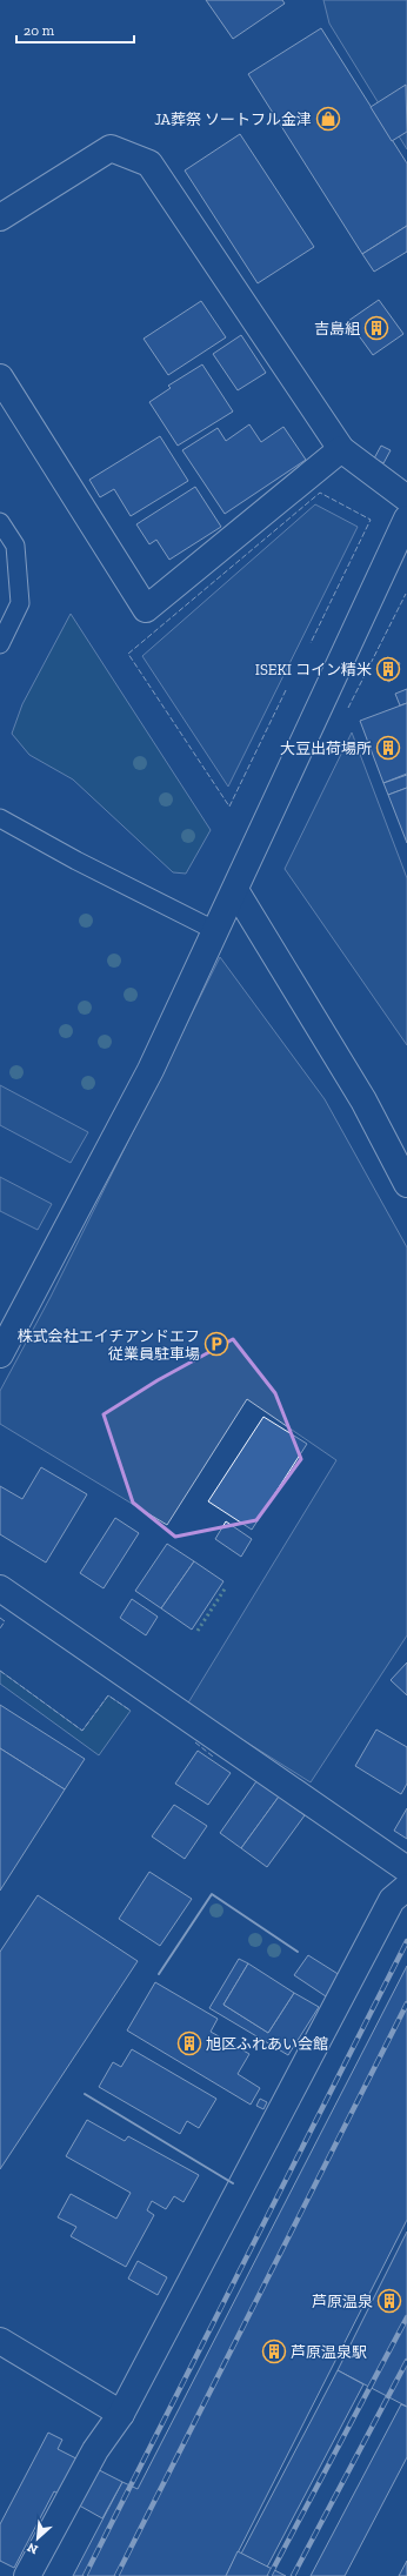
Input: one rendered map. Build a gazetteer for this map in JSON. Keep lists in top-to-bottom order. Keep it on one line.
{"places":{"shop":["JA葬祭 ソートフル金津"],"building":["吉島組","ISEKI コイン精米","大豆出荷場所","旭区ふれあい会館","芦原温泉","芦原温泉駅"],"parking":["株式会社エイチアンドエフ 従業員駐車場"]},"scale_bar":"20 m","north":"bottom left"}
